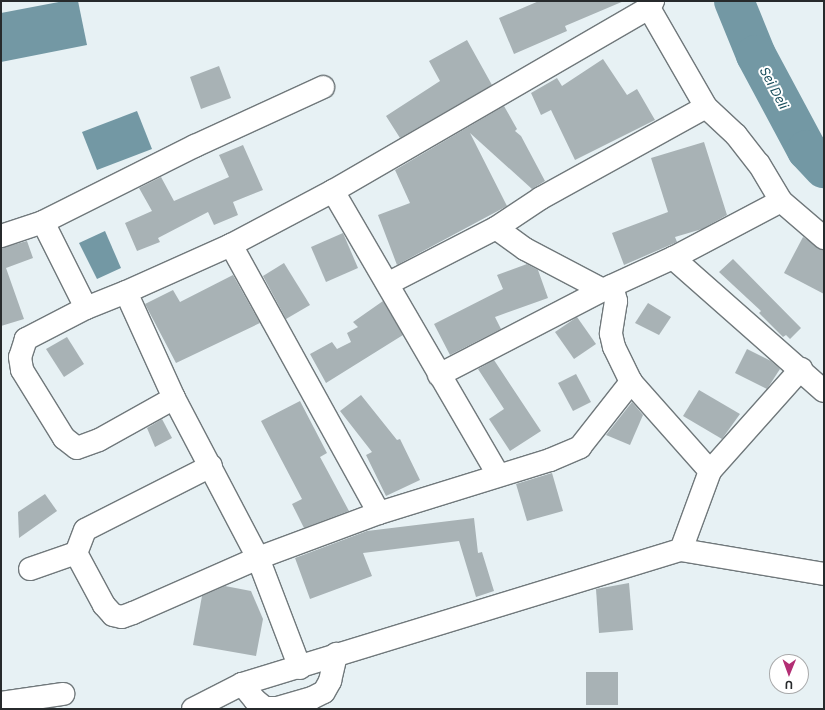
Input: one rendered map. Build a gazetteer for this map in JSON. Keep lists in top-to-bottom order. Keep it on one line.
{"water":["Sei Deli"],"north":"bottom"}
